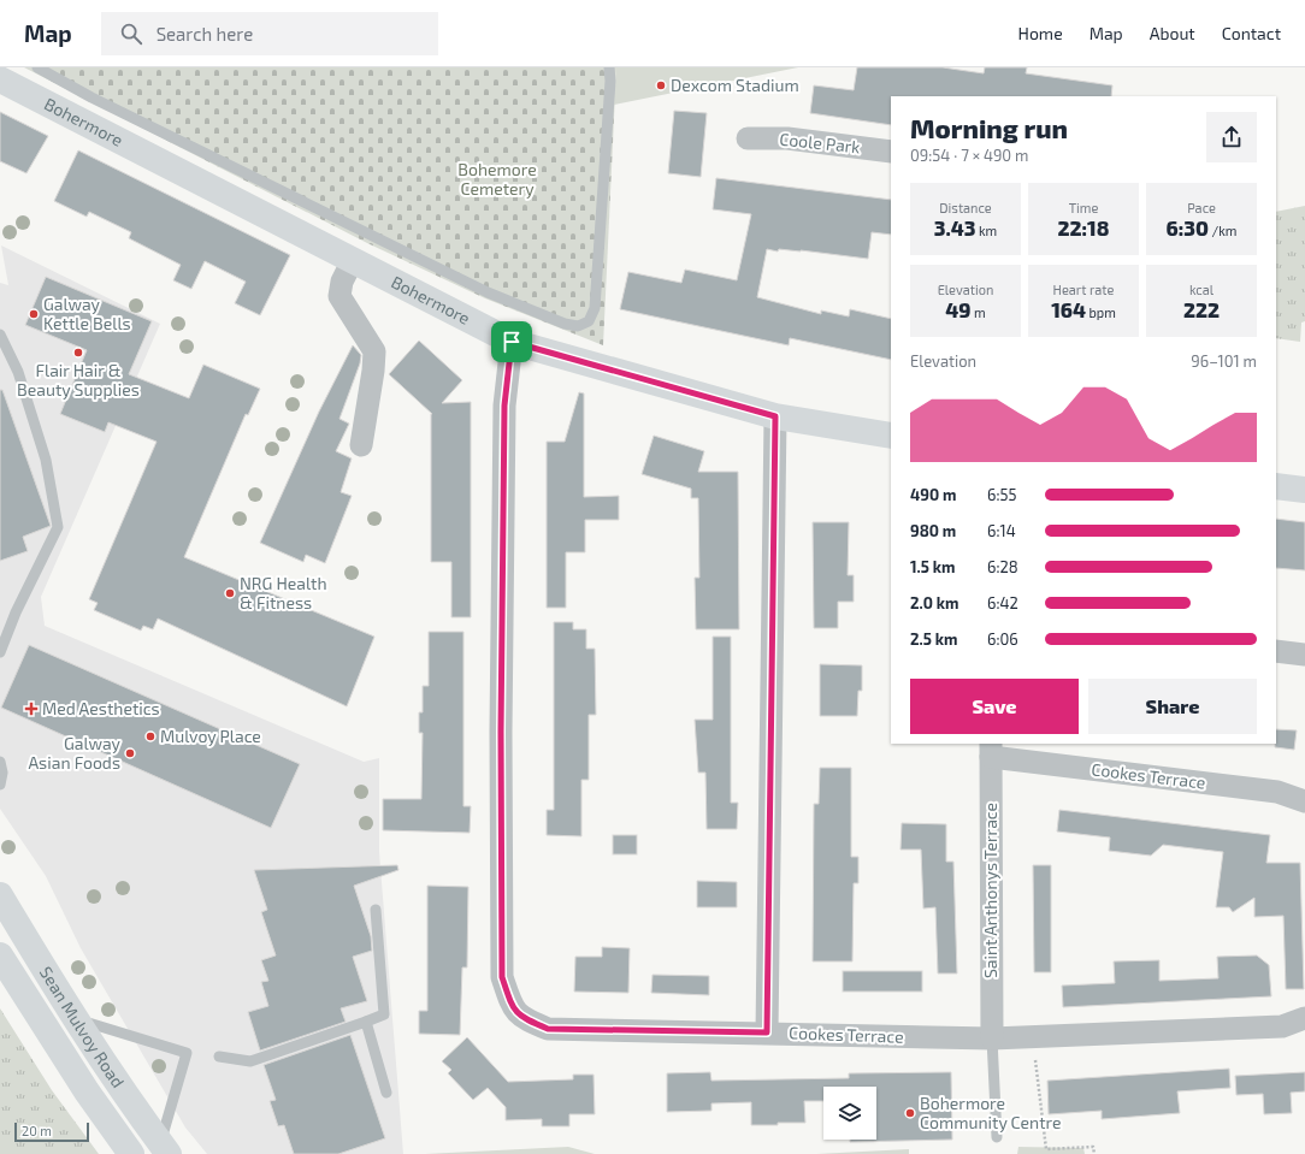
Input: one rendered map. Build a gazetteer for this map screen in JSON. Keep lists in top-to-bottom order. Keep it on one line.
{"streets":{"main road":["Bohermore","Sean Mulvoy Road"],"street":["Coole Park","Cookes Terrace","Saint Anthonys Terrace"]},"crossings":[["Bohermore","Cookes Terrace"],["Cookes Terrace","Saint Anthonys Terrace"]],"parks":["Bohemore Cemetery"],"places":{"other":["Dexcom Stadium","Galway Kettle Bells","Flair Hair & Beauty Supplies","NRG Health & Fitness","Mulvoy Place","Galway Asian Foods","Bohermore Community Centre"],"health":["Med Aesthetics"]},"scale_bar":"20 m","page":{"header":"Map","search":"Search here","nav":["Home","Map","About","Contact"],"heading":["Morning run","09:54 · 7 × 490 m"],"stats":[["Distance","3.43 km"],["Time","22:18"],["Pace","6:30 /km"],["Elevation","49 m"],["Heart rate","164 bpm"],["kcal","222"]],"chart":["Elevation","96–101 m"],"list":[{"name":"490 m","note":"6:55"},{"name":"980 m","note":"6:14"},{"name":"1.5 km","note":"6:28"},{"name":"2.0 km","note":"6:42"},{"name":"2.5 km","note":"6:06"}],"buttons":["Save","Share"],"scale":"20 m"}}
